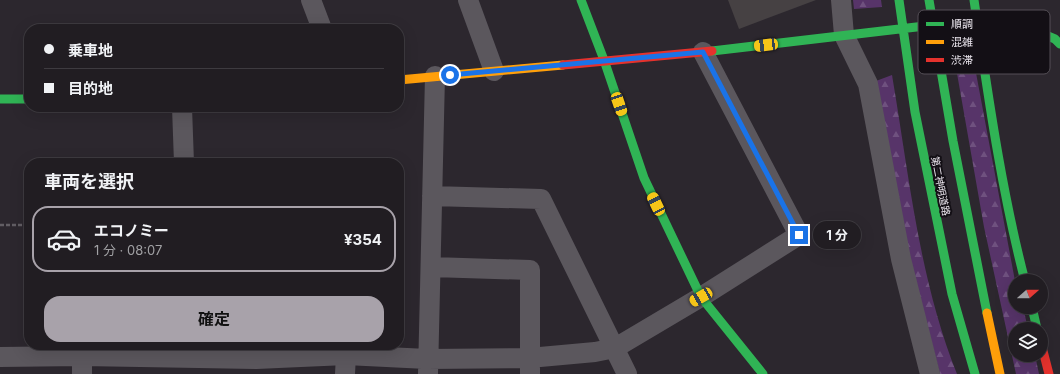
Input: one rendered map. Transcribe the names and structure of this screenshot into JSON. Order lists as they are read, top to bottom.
{
  "streets": {
    "main road": ["第二神明道路"]
  },
  "legend": ["順調", "混雑", "渋滞"],
  "north": "right",
  "page": {
    "banner": ["乗車地", "目的地"],
    "heading": "車両を選択",
    "list": [
      {
        "name": "エコノミー",
        "note": "1 分 · 08:07",
        "value": "¥354"
      }
    ],
    "bubble": "1 分",
    "buttons": "確定"
  }
}
